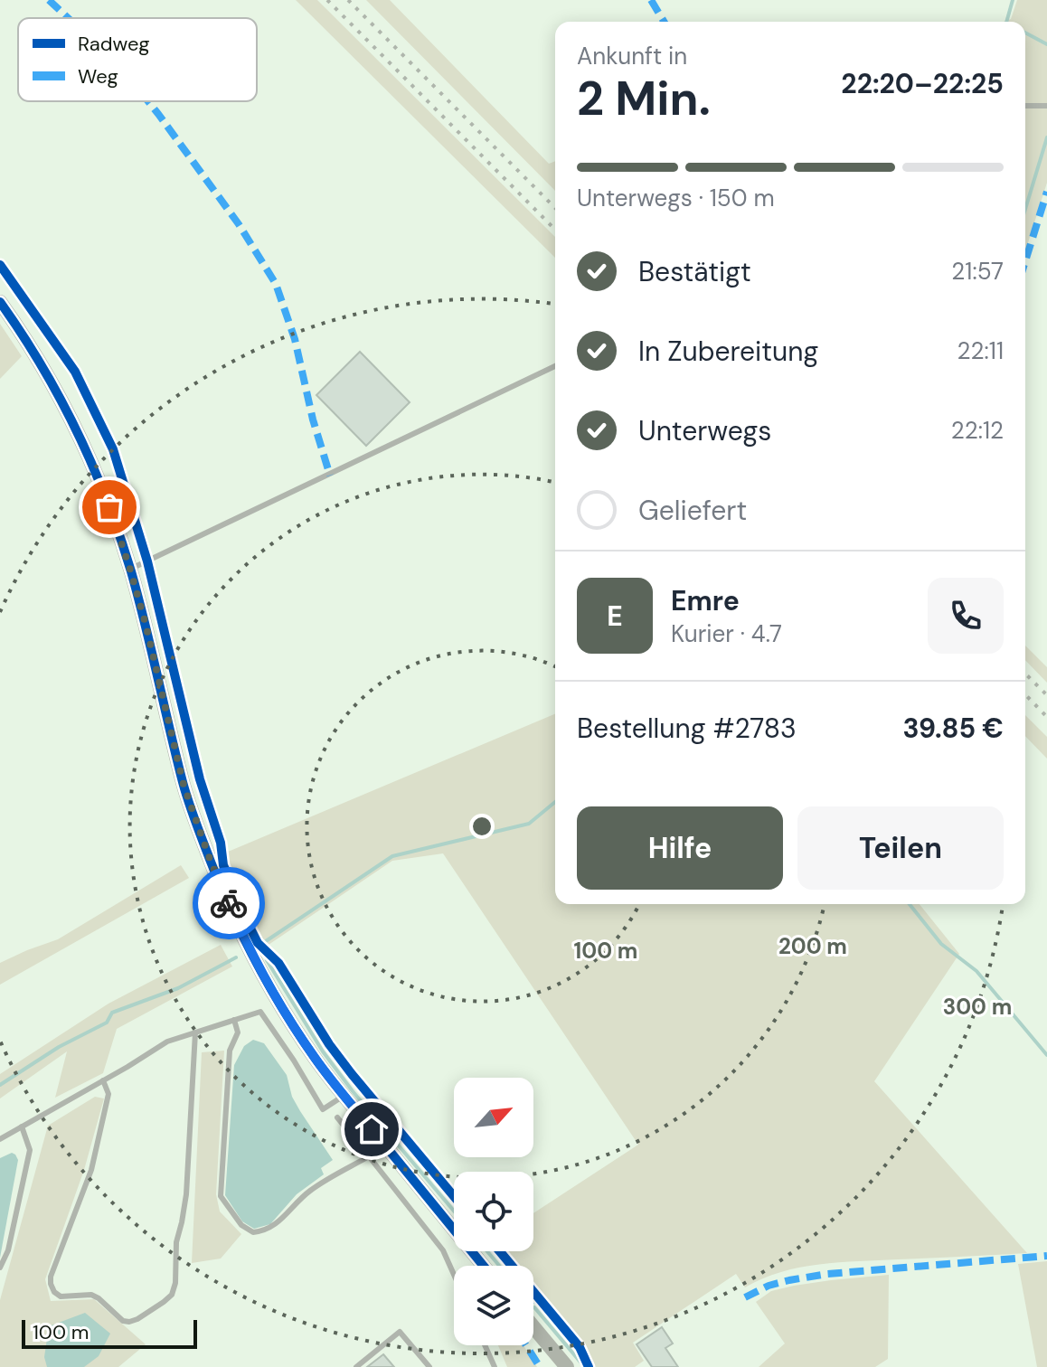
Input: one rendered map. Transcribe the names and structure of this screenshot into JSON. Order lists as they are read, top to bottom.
{
  "legend": ["Radweg", "Weg"],
  "scale_bar": "100 m",
  "north": "top right",
  "page": {
    "heading": ["2 Min.", "Ankunft in", "22:20–22:25"],
    "panel": [
      "Emre",
      "Kurier · 4.7",
      "Bestellung #2783",
      "39.85 €"
    ],
    "bar": "Unterwegs · 150 m",
    "list": [
      ["Bestätigt", "21:57"],
      ["In Zubereitung", "22:11"],
      ["Unterwegs", "22:12"],
      "Geliefert"
    ],
    "round": "E",
    "buttons": ["Hilfe", "Teilen"],
    "scale": "100 m"
  },
  "rings": ["200 m", "100 m", "300 m"]
}
